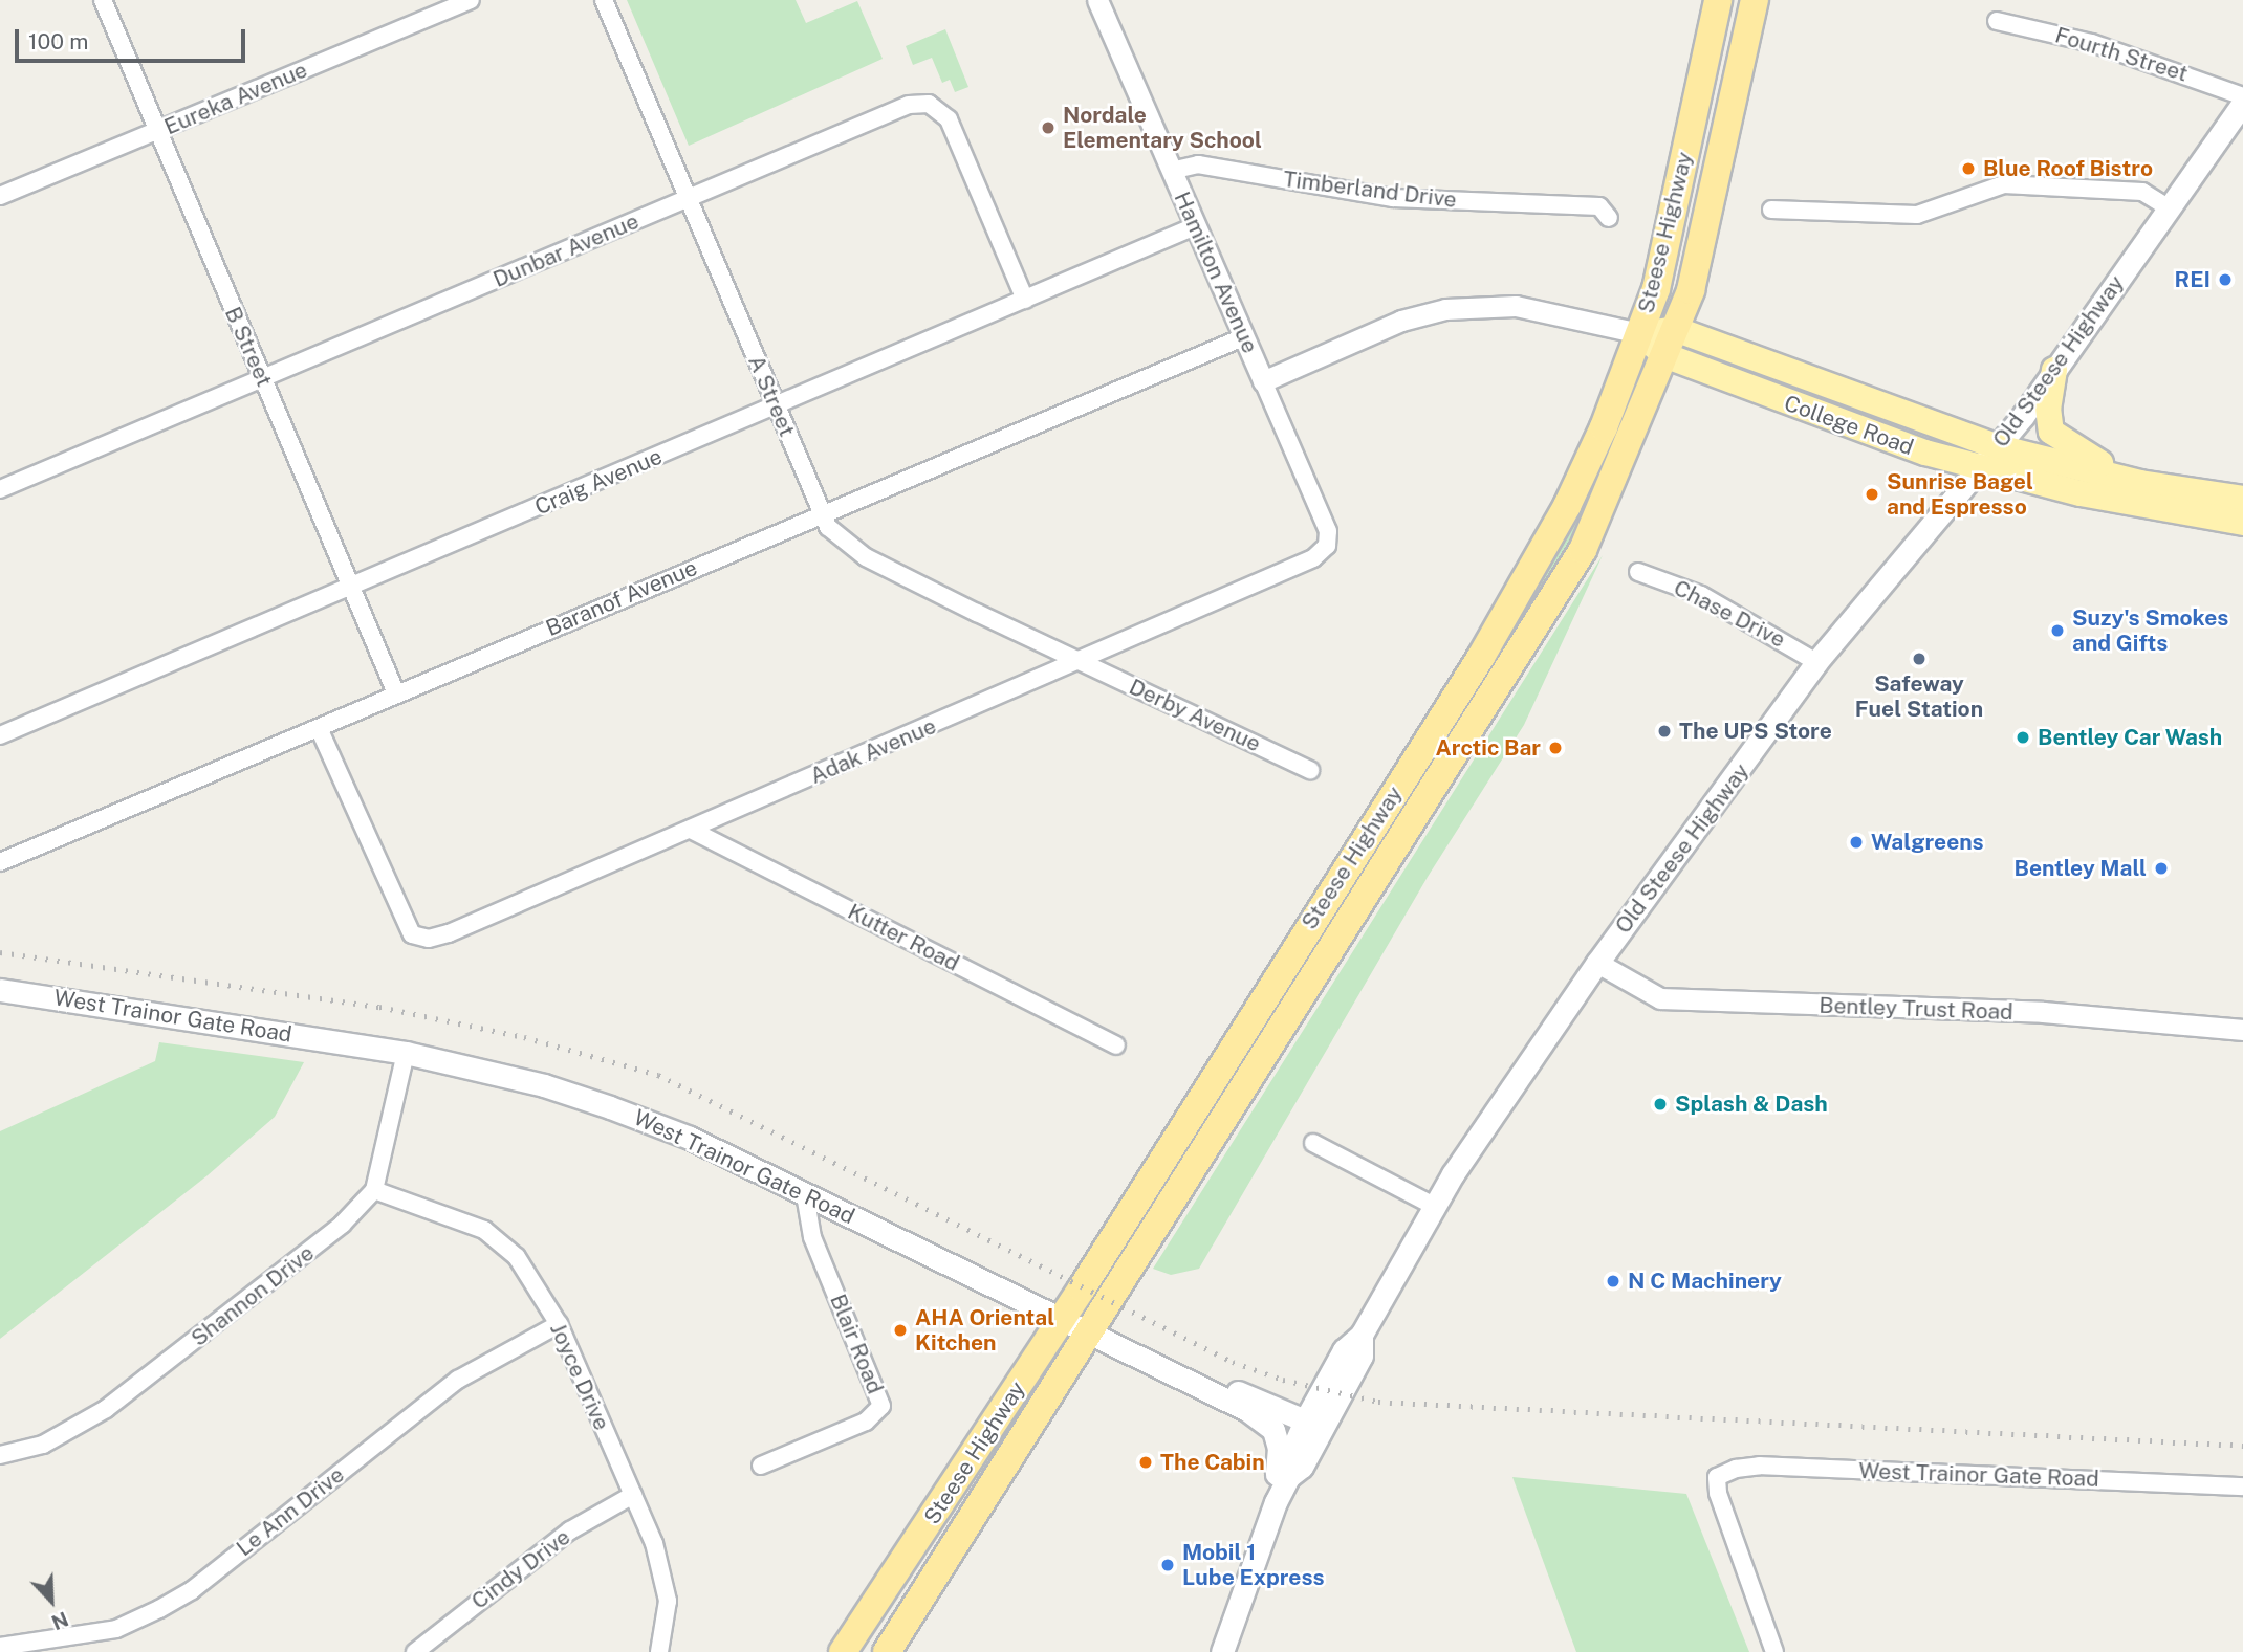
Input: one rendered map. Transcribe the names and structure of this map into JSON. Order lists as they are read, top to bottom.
{
  "streets": {
    "highway": ["Steese Highway"],
    "main road": ["Old Steese Highway", "College Road", "West Trainor Gate Road"],
    "street": [
      "Fourth Street",
      "Eureka Avenue",
      "Timberland Drive",
      "Dunbar Avenue",
      "Hamilton Avenue",
      "B Street",
      "A Street",
      "Craig Avenue",
      "Baranof Avenue",
      "Chase Drive",
      "Derby Avenue",
      "Adak Avenue",
      "Kutter Road",
      "Bentley Trust Road",
      "Shannon Drive",
      "Blair Road",
      "Joyce Drive",
      "Le Ann Drive",
      "Cindy Drive"
    ]
  },
  "crossings": [
    ["Eureka Avenue", "B Street"],
    ["Timberland Drive", "Hamilton Avenue"],
    ["Steese Highway", "College Road"],
    ["Steese Highway", "West Trainor Gate Road"],
    ["Dunbar Avenue", "B Street"],
    ["Dunbar Avenue", "A Street"],
    ["Dunbar Avenue", "Craig Avenue"],
    ["Hamilton Avenue", "College Road"],
    ["Hamilton Avenue", "Craig Avenue"],
    ["Hamilton Avenue", "Baranof Avenue"],
    ["Hamilton Avenue", "Adak Avenue"],
    ["B Street", "Craig Avenue"],
    ["B Street", "Baranof Avenue"],
    ["Old Steese Highway", "College Road"],
    ["Old Steese Highway", "Chase Drive"],
    ["Old Steese Highway", "Bentley Trust Road"],
    ["Old Steese Highway", "West Trainor Gate Road"],
    ["A Street", "Craig Avenue"],
    ["A Street", "Baranof Avenue"],
    ["A Street", "Derby Avenue"],
    ["A Street", "Adak Avenue"],
    ["Baranof Avenue", "Adak Avenue"],
    ["Derby Avenue", "Adak Avenue"],
    ["Adak Avenue", "Kutter Road"],
    ["West Trainor Gate Road", "Blair Road"],
    ["Shannon Drive", "Joyce Drive"],
    ["Joyce Drive", "Le Ann Drive"],
    ["Joyce Drive", "Cindy Drive"]
  ],
  "places": [
    "Nordale Elementary School",
    "Blue Roof Bistro",
    "REI",
    "Sunrise Bagel and Espresso",
    "Suzy's Smokes and Gifts",
    "Safeway Fuel Station",
    "The UPS Store",
    "Bentley Car Wash",
    "Arctic Bar",
    "Walgreens",
    "Bentley Mall",
    "Splash & Dash",
    "N C Machinery",
    "AHA Oriental Kitchen",
    "The Cabin",
    "Mobil 1 Lube Express"
  ],
  "scale_bar": "100 m",
  "north": "bottom right"
}
